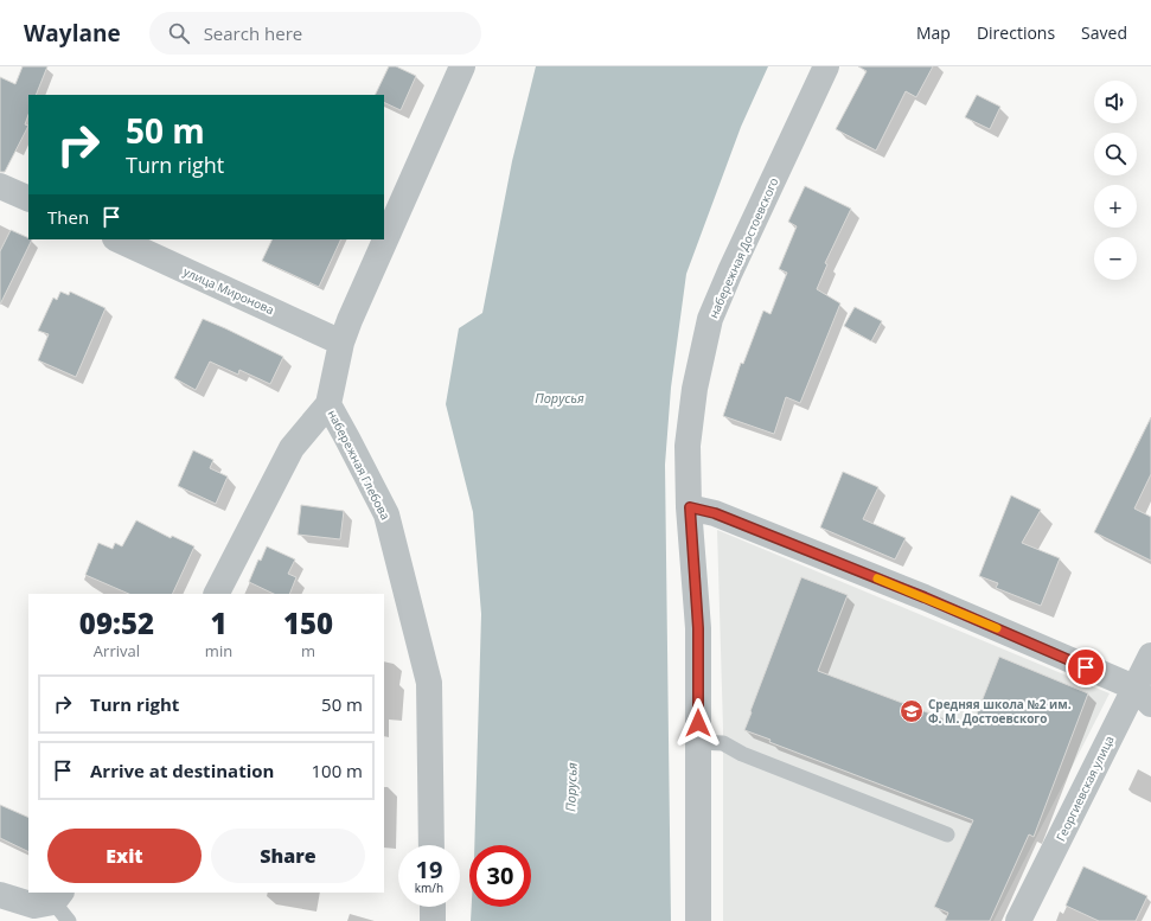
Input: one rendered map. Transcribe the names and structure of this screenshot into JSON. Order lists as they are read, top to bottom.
{
  "streets": {
    "street": [
      "набережная Достоевского",
      "улица Миронова",
      "набережная Глебова",
      "Георгиевская улица"
    ]
  },
  "crossings": [
    ["улица Миронова", "набережная Глебова"]
  ],
  "water": ["Порусья"],
  "places": {
    "school or university": ["Средняя школа №2 им. Ф. М. Достоевского"]
  },
  "page": {
    "header": "Waylane",
    "search": "Search here",
    "nav": ["Map", "Directions", "Saved"],
    "map_buttons": ["+", "−"],
    "turn": ["50 m", "Turn right"],
    "then": "Then",
    "eta": [
      "09:52",
      "Arrival",
      "1",
      "min",
      "150",
      "m"
    ],
    "list": [
      {
        "name": "Turn right",
        "value": "50 m"
      },
      {
        "name": "Arrive at destination",
        "value": "100 m"
      }
    ],
    "buttons": ["Exit", "Share"],
    "speed": "19 km/h",
    "limit": "30"
  }
}
